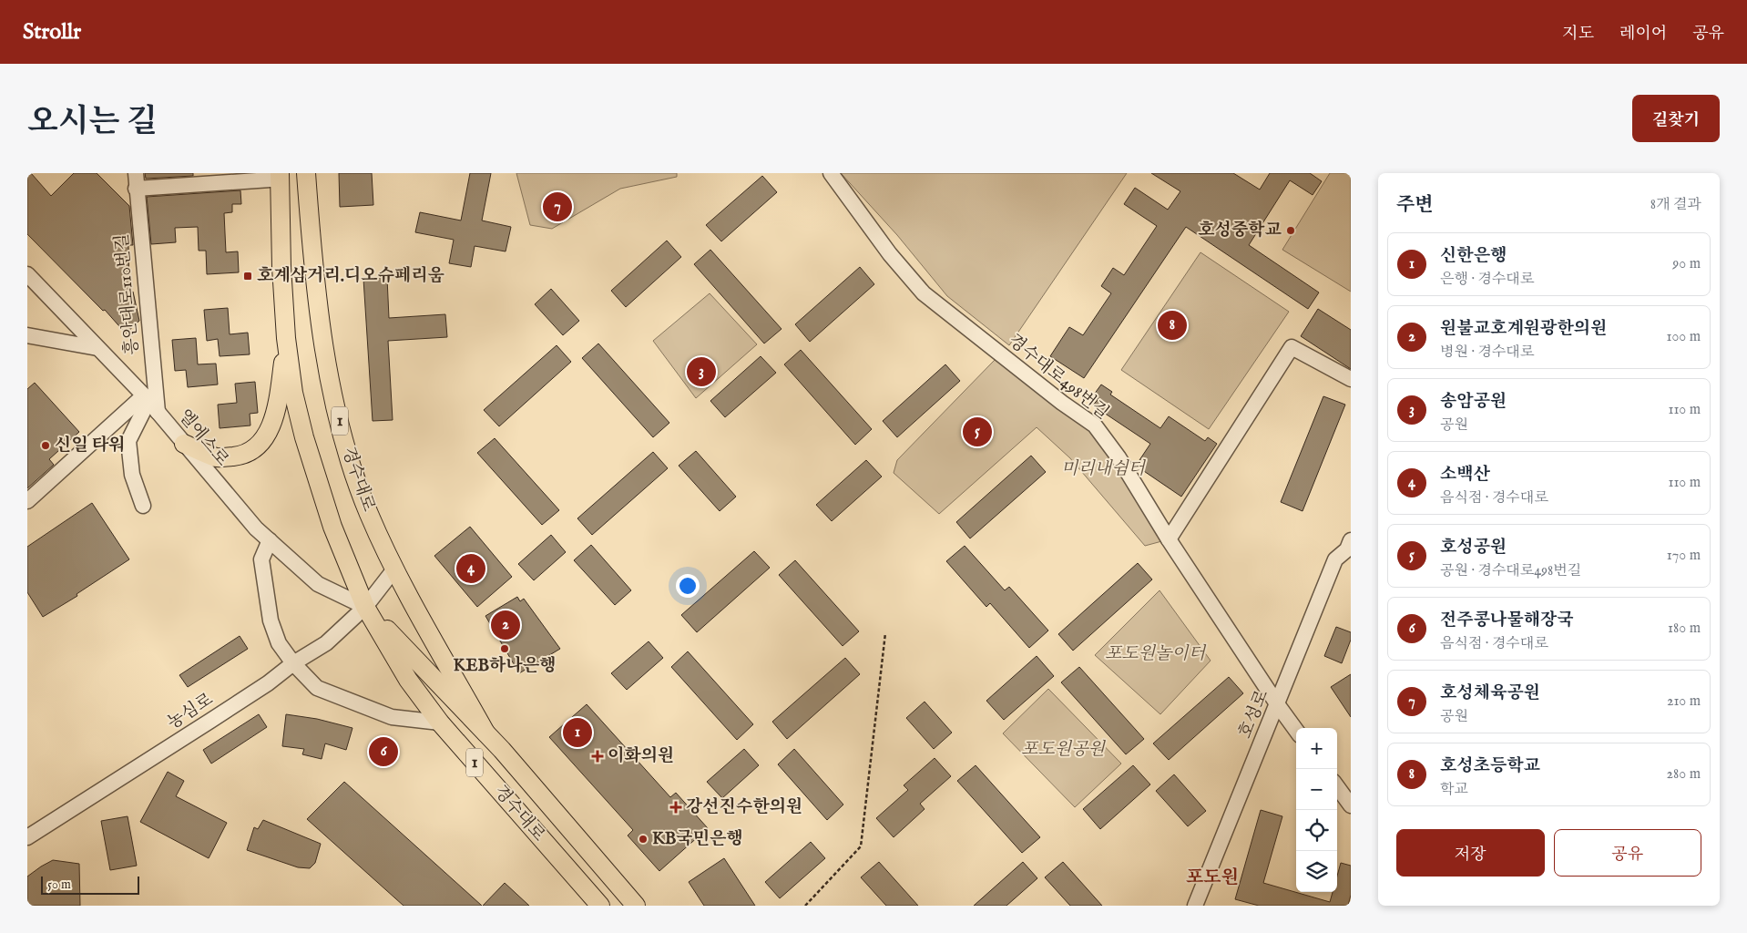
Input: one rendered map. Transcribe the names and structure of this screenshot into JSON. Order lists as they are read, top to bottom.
{
  "streets": {
    "main road": ["1", "경수대로"],
    "street": [
      "흥안대로110번길",
      "경수대로498번길",
      "엘에스로",
      "농심로",
      "호성로"
    ]
  },
  "crossings": [
    ["흥안대로110번길", "엘에스로"],
    ["경수대로498번길", "호성로"],
    ["엘에스로", "경수대로"],
    ["엘에스로", "농심로"],
    ["경수대로", "농심로"]
  ],
  "districts": ["포도원"],
  "parks": ["미리내쉼터", "포도원놀이터", "포도원공원"],
  "places": {
    "other": [
      "호성중학교",
      "신일 타워",
      "KEB하나은행",
      "KB국민은행"
    ],
    "transit": ["호계삼거리.디오슈페리움"],
    "health": ["이화의원", "강선진수한의원"]
  },
  "scale_bar": "50 m",
  "page": {
    "header": "Strollr",
    "nav": ["지도", "레이어", "공유"],
    "title": "오시는 길",
    "buttons": [
      "길찾기",
      ["저장", "공유"]
    ],
    "heading": ["주변", "8개 결과"],
    "pins": [
      "7",
      "8",
      "3",
      "5",
      "4",
      "2",
      "1",
      "6"
    ],
    "list": [
      {
        "mark": "1",
        "name": "신한은행",
        "note": "은행 · 경수대로",
        "value": "90 m"
      },
      {
        "mark": "2",
        "name": "원불교호계원광한의원",
        "note": "병원 · 경수대로",
        "value": "100 m"
      },
      {
        "mark": "3",
        "name": "송암공원",
        "note": "공원",
        "value": "110 m"
      },
      {
        "mark": "4",
        "name": "소백산",
        "note": "음식점 · 경수대로",
        "value": "110 m"
      },
      {
        "mark": "5",
        "name": "호성공원",
        "note": "공원 · 경수대로498번길",
        "value": "170 m"
      },
      {
        "mark": "6",
        "name": "전주콩나물해장국",
        "note": "음식점 · 경수대로",
        "value": "180 m"
      },
      {
        "mark": "7",
        "name": "호성체육공원",
        "note": "공원",
        "value": "210 m"
      },
      {
        "mark": "8",
        "name": "호성초등학교",
        "note": "학교",
        "value": "280 m"
      }
    ],
    "map_buttons": ["+", "−"],
    "scale": "50 m"
  }
}
